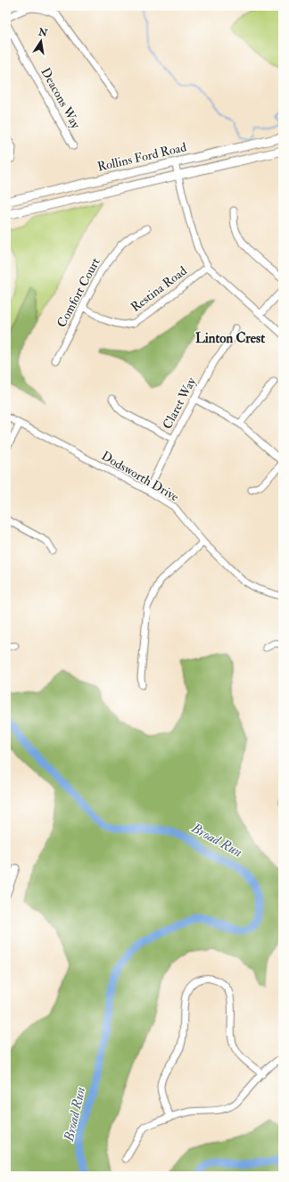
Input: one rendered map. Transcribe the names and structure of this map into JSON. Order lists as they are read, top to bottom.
{
  "streets": {
    "main road": ["Rollins Ford Road"],
    "street": [
      "Deacons Way",
      "Restina Road",
      "Comfort Court",
      "Claret Way",
      "Dodsworth Drive"
    ]
  },
  "crossings": [
    ["Restina Road", "Comfort Court"],
    ["Claret Way", "Dodsworth Drive"]
  ],
  "districts": ["Linton Crest"],
  "water": ["Broad Run"],
  "north": "top"
}
